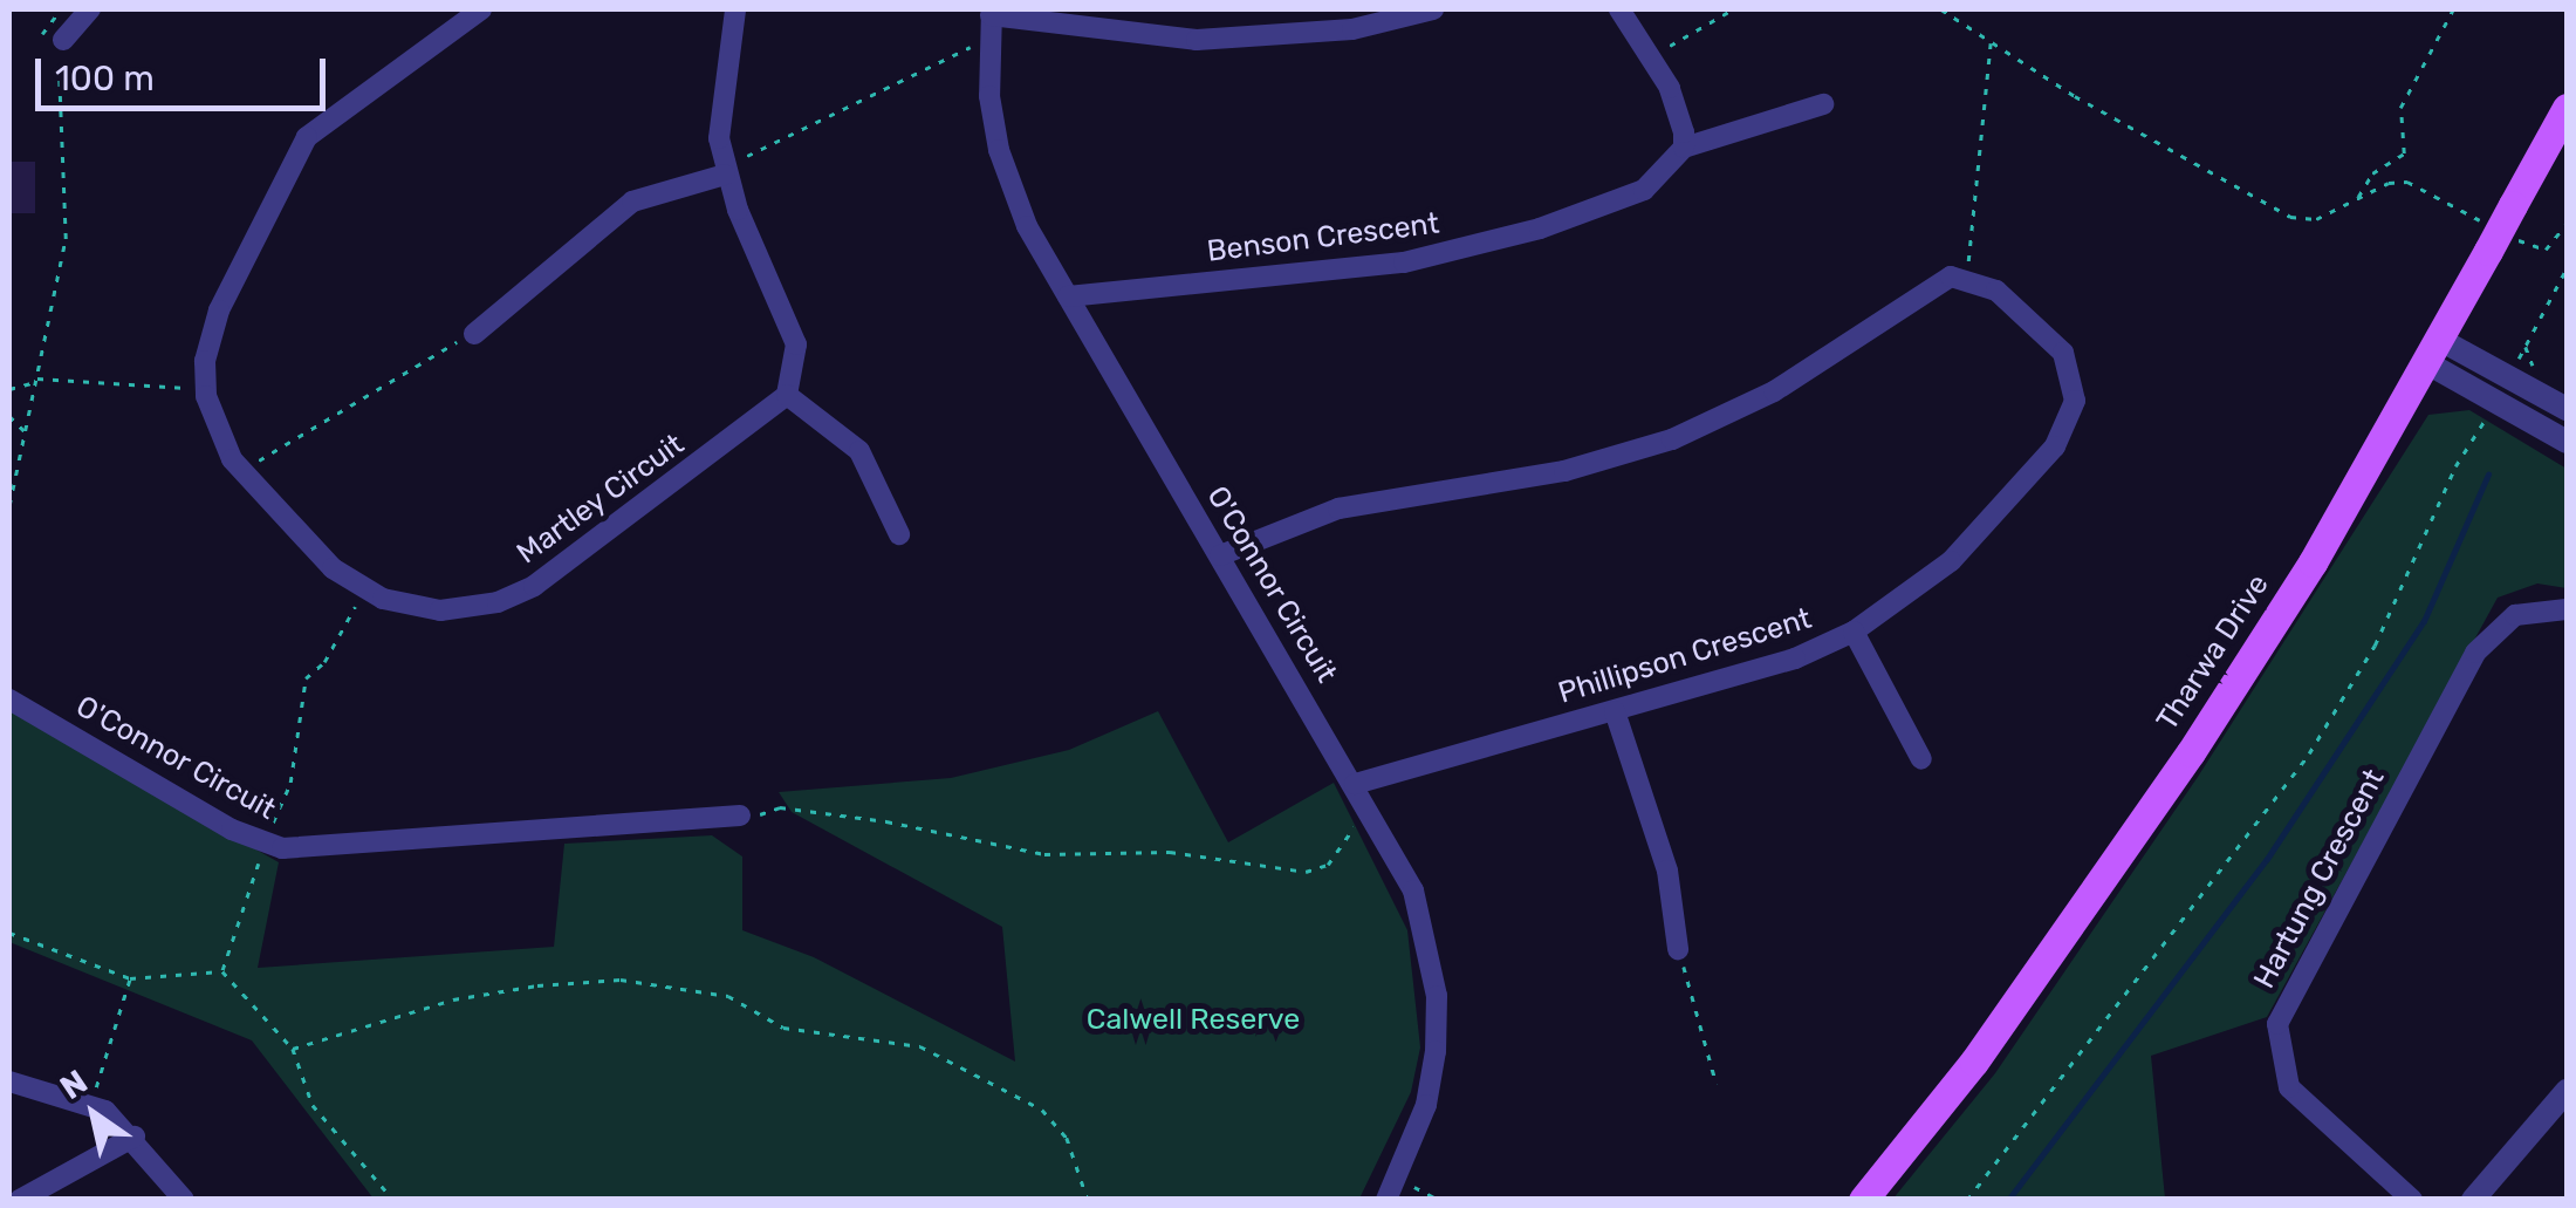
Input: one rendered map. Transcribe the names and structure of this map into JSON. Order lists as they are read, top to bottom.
{
  "streets": {
    "main road": ["Tharwa Drive"],
    "street": [
      "Benson Crescent",
      "Martley Circuit",
      "O'Connor Circuit",
      "Phillipson Crescent",
      "Hartung Crescent"
    ]
  },
  "crossings": [
    ["Benson Crescent", "O'Connor Circuit"],
    ["O'Connor Circuit", "Phillipson Crescent"]
  ],
  "parks": ["Calwell Reserve"],
  "scale_bar": "100 m",
  "north": "top left"
}
